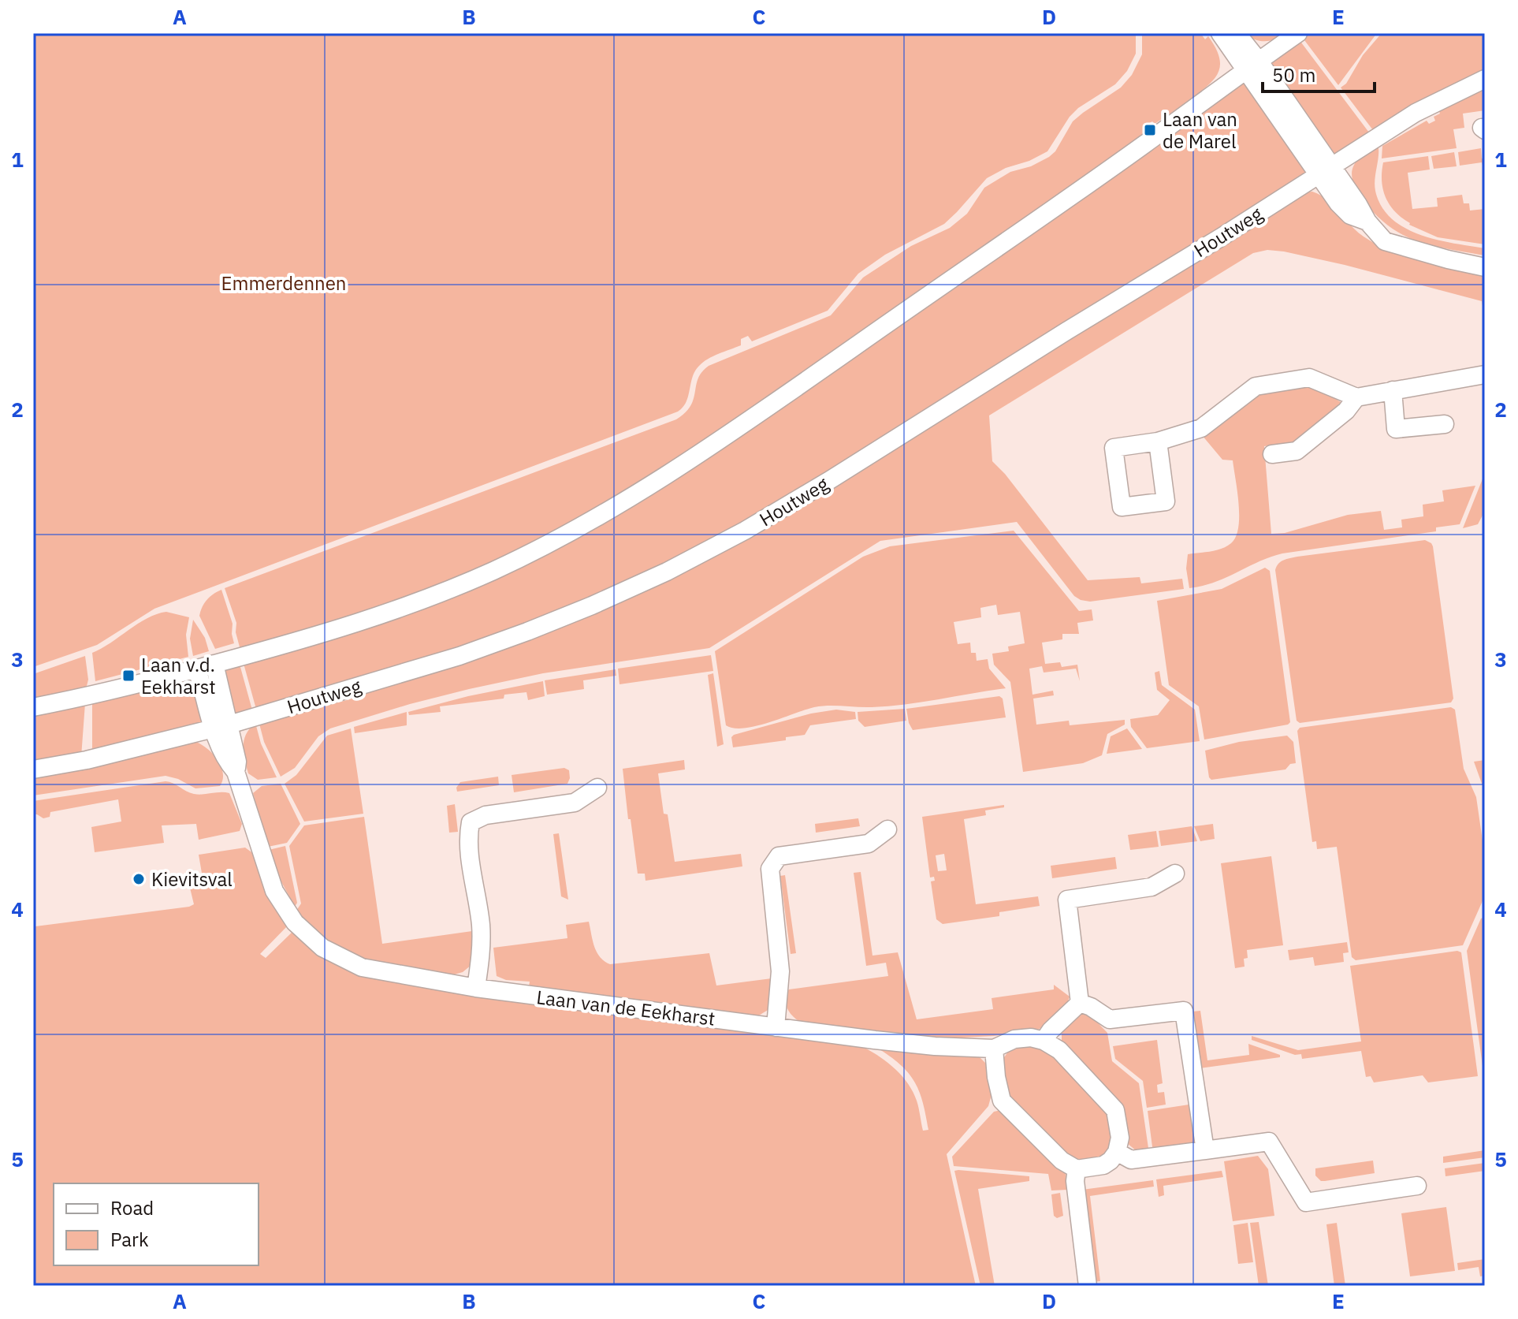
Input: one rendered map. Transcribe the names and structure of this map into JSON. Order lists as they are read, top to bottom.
{
  "streets": {
    "street": ["Houtweg", "Laan van de Eekharst"]
  },
  "crossings": [
    ["Houtweg", "Laan van de Eekharst"]
  ],
  "parks": ["Emmerdennen"],
  "places": {
    "transit": ["Laan van de Marel", "Laan v.d. Eekharst"],
    "other": ["Kievitsval"]
  },
  "legend": ["Road", "Park"],
  "scale_bar": "50 m",
  "grid": {
    "columns": [
      "A",
      "B",
      "C",
      "D",
      "E"
    ],
    "rows": [
      "1",
      "2",
      "3",
      "4",
      "5"
    ]
  }
}
